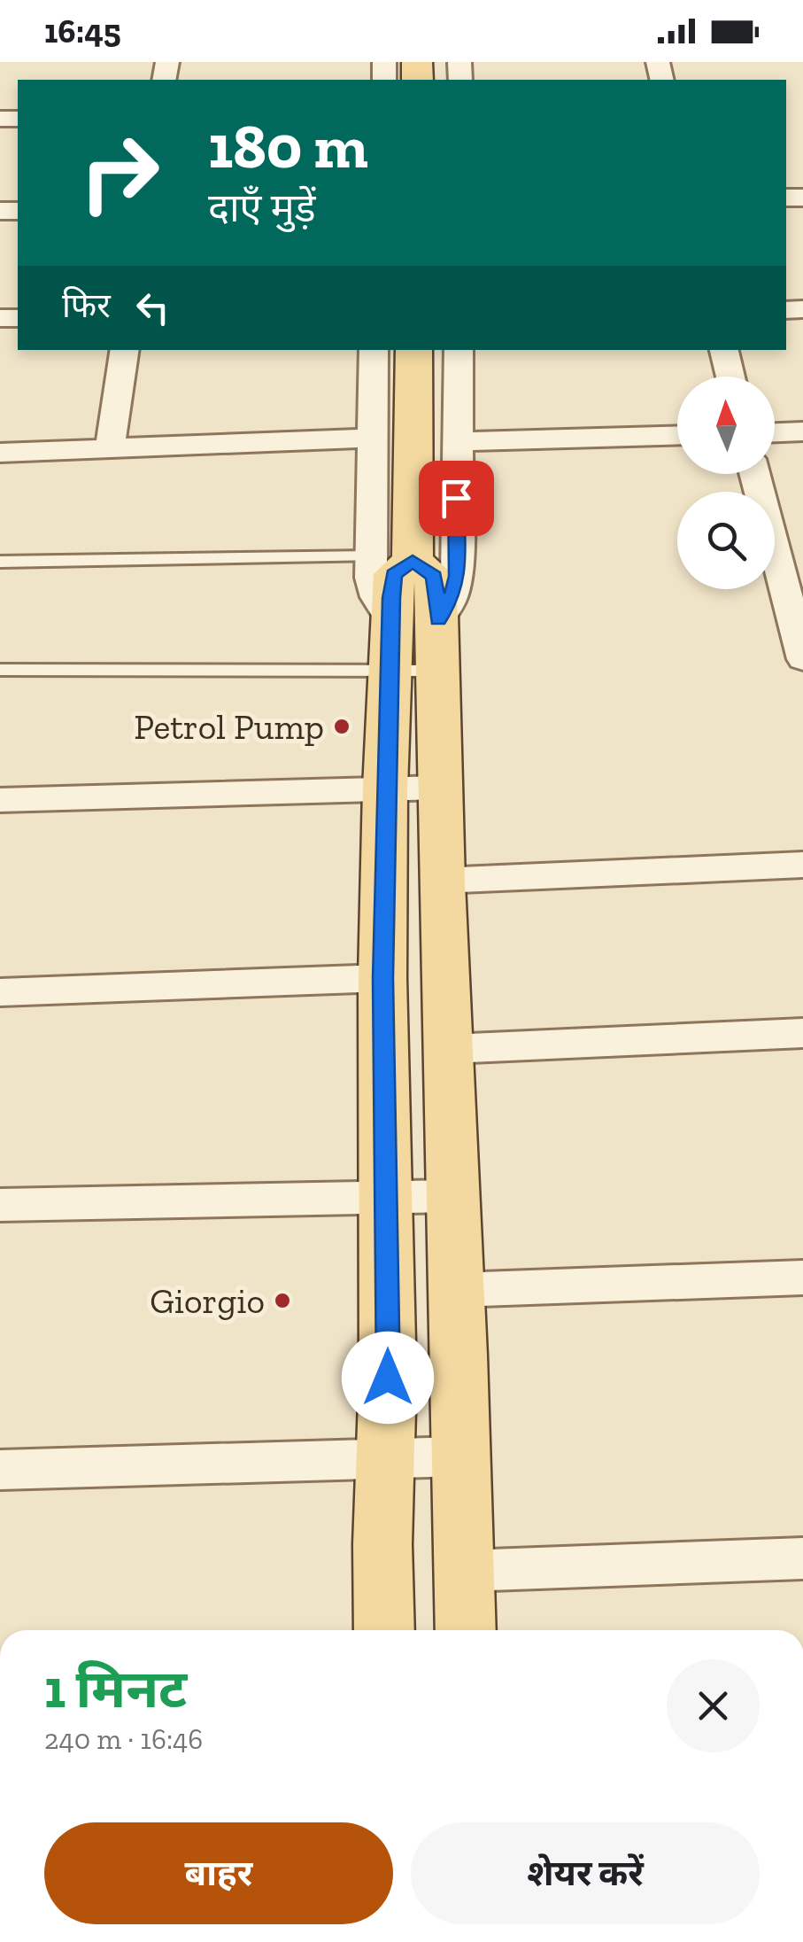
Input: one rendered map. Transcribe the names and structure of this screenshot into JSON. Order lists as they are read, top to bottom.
{
  "places": ["Petrol Pump", "Giorgio"],
  "north": "top",
  "page": {
    "status": "16:45",
    "turn": ["180 m", "दाएँ मुड़ें"],
    "then": "फिर",
    "heading": ["1 मिनट", "240 m · 16:46"],
    "buttons": ["बाहर", "शेयर करें"]
  }
}
